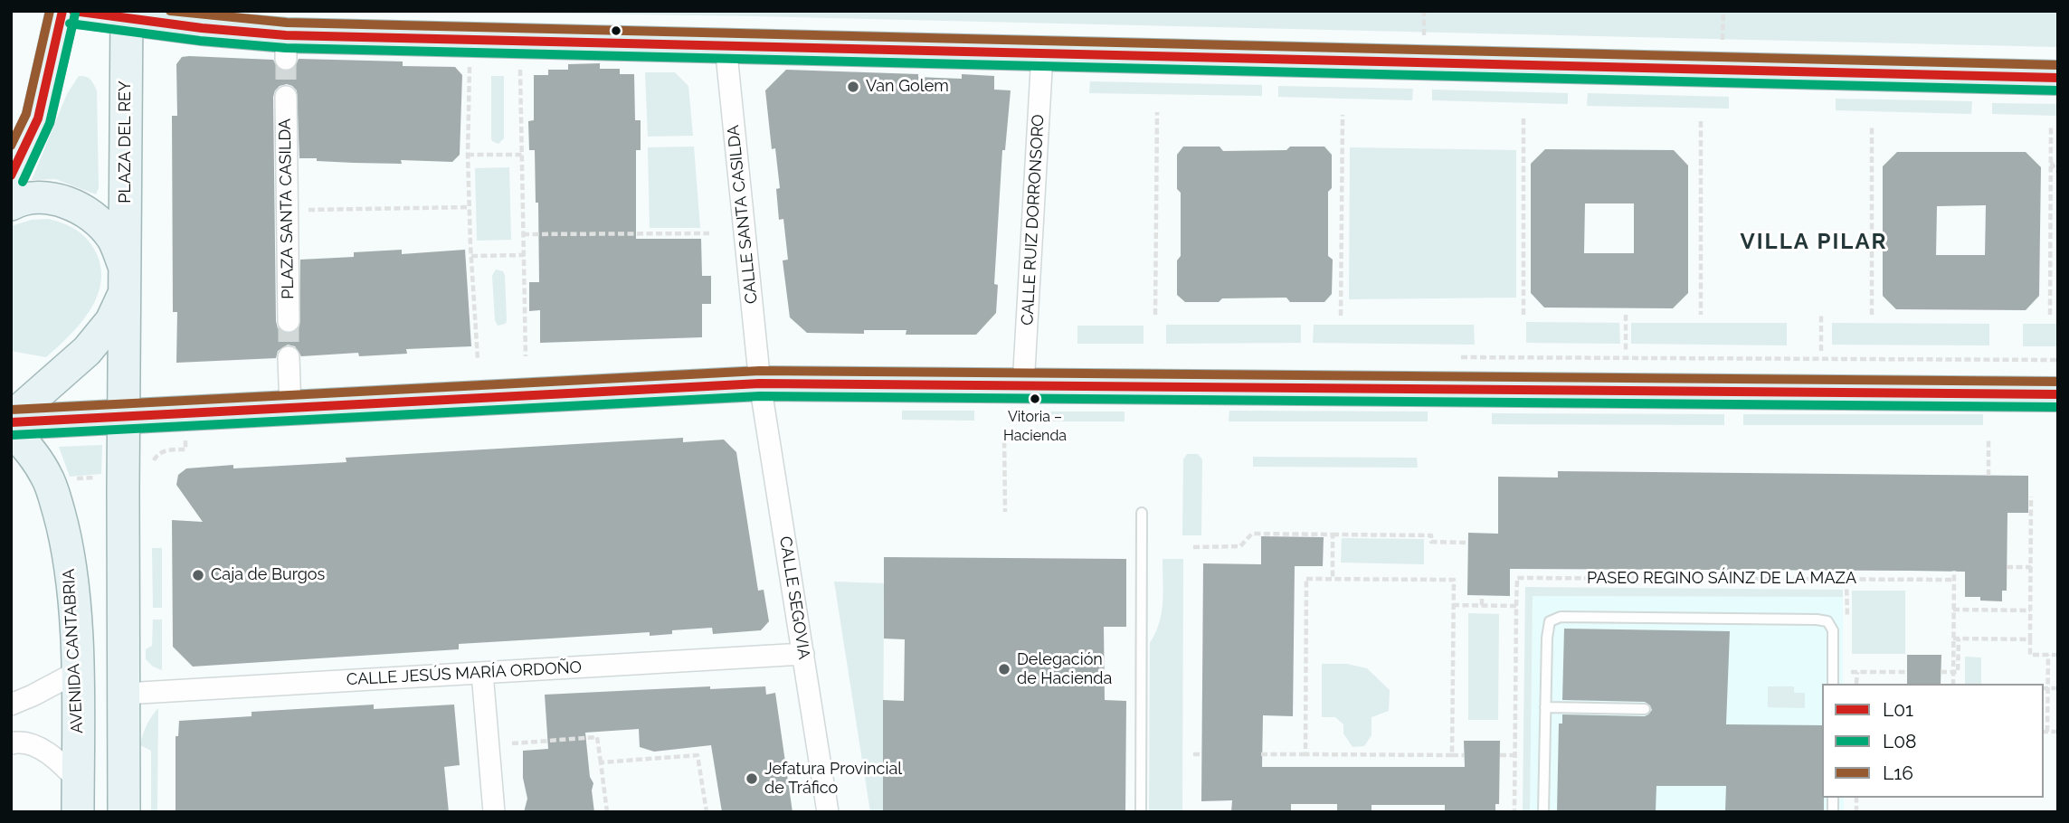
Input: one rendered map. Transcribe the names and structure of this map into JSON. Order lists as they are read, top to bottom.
{
  "streets": {
    "main road": ["PLAZA DEL REY", "AVENIDA CANTABRIA"],
    "street": [
      "PLAZA SANTA CASILDA",
      "CALLE SANTA CASILDA",
      "CALLE RUIZ DORRONSORO",
      "CALLE SEGOVIA",
      "CALLE JESÚS MARÍA ORDOÑO"
    ],
    "path": ["PASEO REGINO SÁINZ DE LA MAZA"]
  },
  "crossings": [
    ["CALLE SANTA CASILDA", "CALLE SEGOVIA"],
    ["CALLE SEGOVIA", "CALLE JESÚS MARÍA ORDOÑO"]
  ],
  "districts": ["VILLA PILAR"],
  "places": [
    "Van Golem",
    "Vitoria – Hacienda",
    "Caja de Burgos",
    "Delegación de Hacienda",
    "Jefatura Provincial de Tráfico"
  ],
  "lines": ["transit line L01", "transit line L16", "transit line L08"],
  "legend": ["L01", "L08", "L16"]
}
